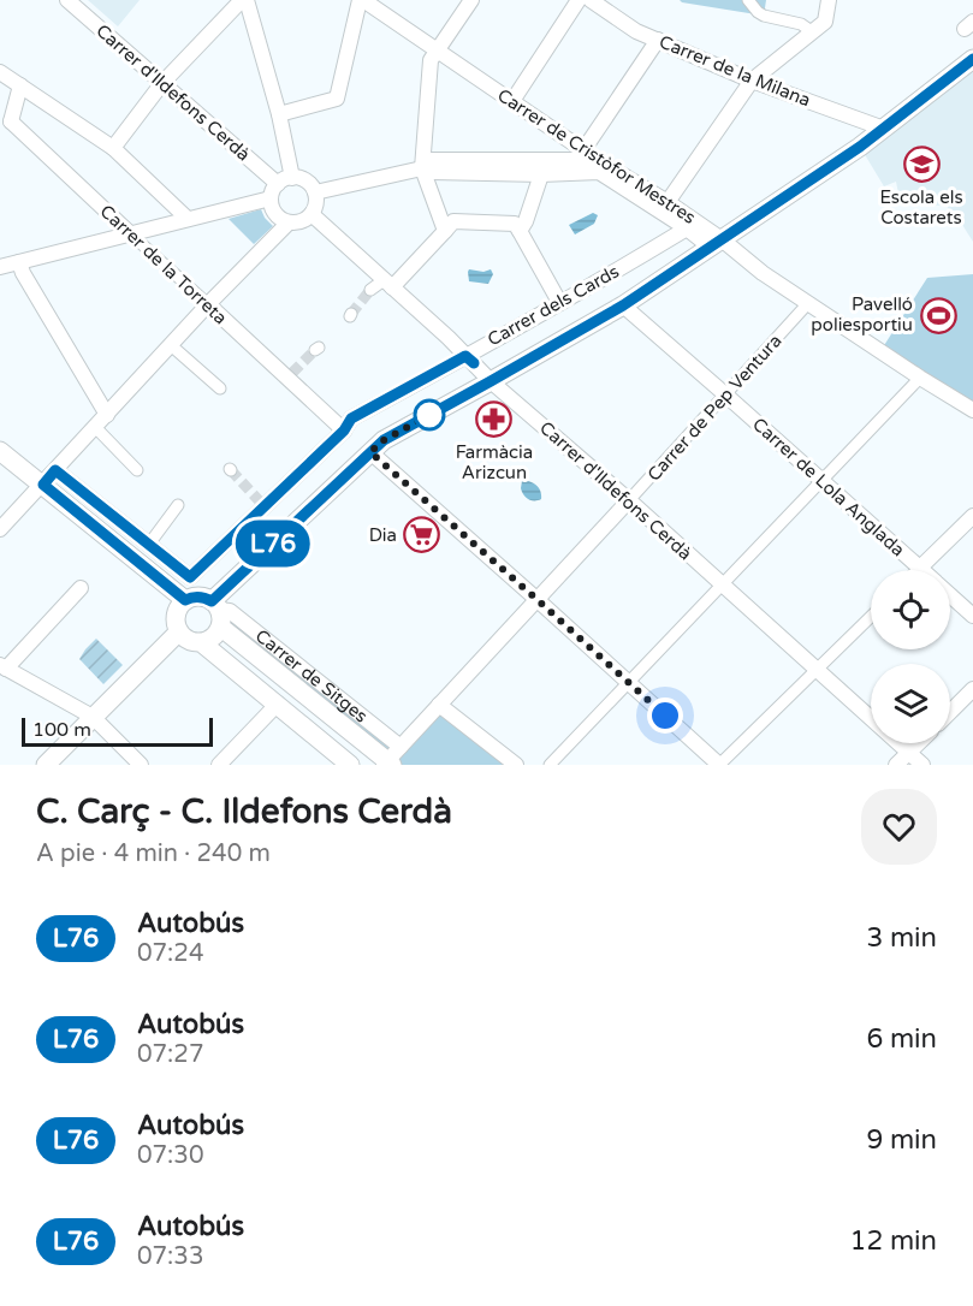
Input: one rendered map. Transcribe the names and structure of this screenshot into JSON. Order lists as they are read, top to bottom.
{
  "streets": {
    "street": [
      "Carrer de la Milana",
      "Carrer d'Ildefons Cerdà",
      "Carrer de Cristòfor Mestres",
      "Carrer de la Torreta",
      "Carrer dels Cards",
      "Carrer de Pep Ventura",
      "Carrer de Lola Anglada",
      "Carrer de Sitges"
    ]
  },
  "crossings": [
    ["Carrer d'Ildefons Cerdà", "Carrer dels Cards"],
    ["Carrer d'Ildefons Cerdà", "Carrer de Pep Ventura"],
    ["Carrer de Cristòfor Mestres", "Carrer de Pep Ventura"],
    ["Carrer de la Torreta", "Carrer dels Cards"],
    ["Carrer de Pep Ventura", "Carrer de Lola Anglada"],
    ["Carrer de Pep Ventura", "Carrer de Sitges"]
  ],
  "places": {
    "school or university": ["Escola els Costarets"],
    "sports": ["Pavelló poliesportiu"],
    "pharmacy": ["Farmàcia Arizcun"],
    "supermarket": ["Dia"]
  },
  "lines": ["bus line L76"],
  "scale_bar": "100 m",
  "page": {
    "on_map": "L76",
    "scale": "100 m",
    "heading": ["C. Carç - C. Ildefons Cerdà", "A pie · 4 min · 240 m"],
    "list": [
      {
        "mark": "L76",
        "name": "Autobús",
        "note": "07:24",
        "value": "3 min"
      },
      {
        "mark": "L76",
        "name": "Autobús",
        "note": "07:27",
        "value": "6 min"
      },
      {
        "mark": "L76",
        "name": "Autobús",
        "note": "07:30",
        "value": "9 min"
      },
      {
        "mark": "L76",
        "name": "Autobús",
        "note": "07:33",
        "value": "12 min"
      }
    ]
  }
}
